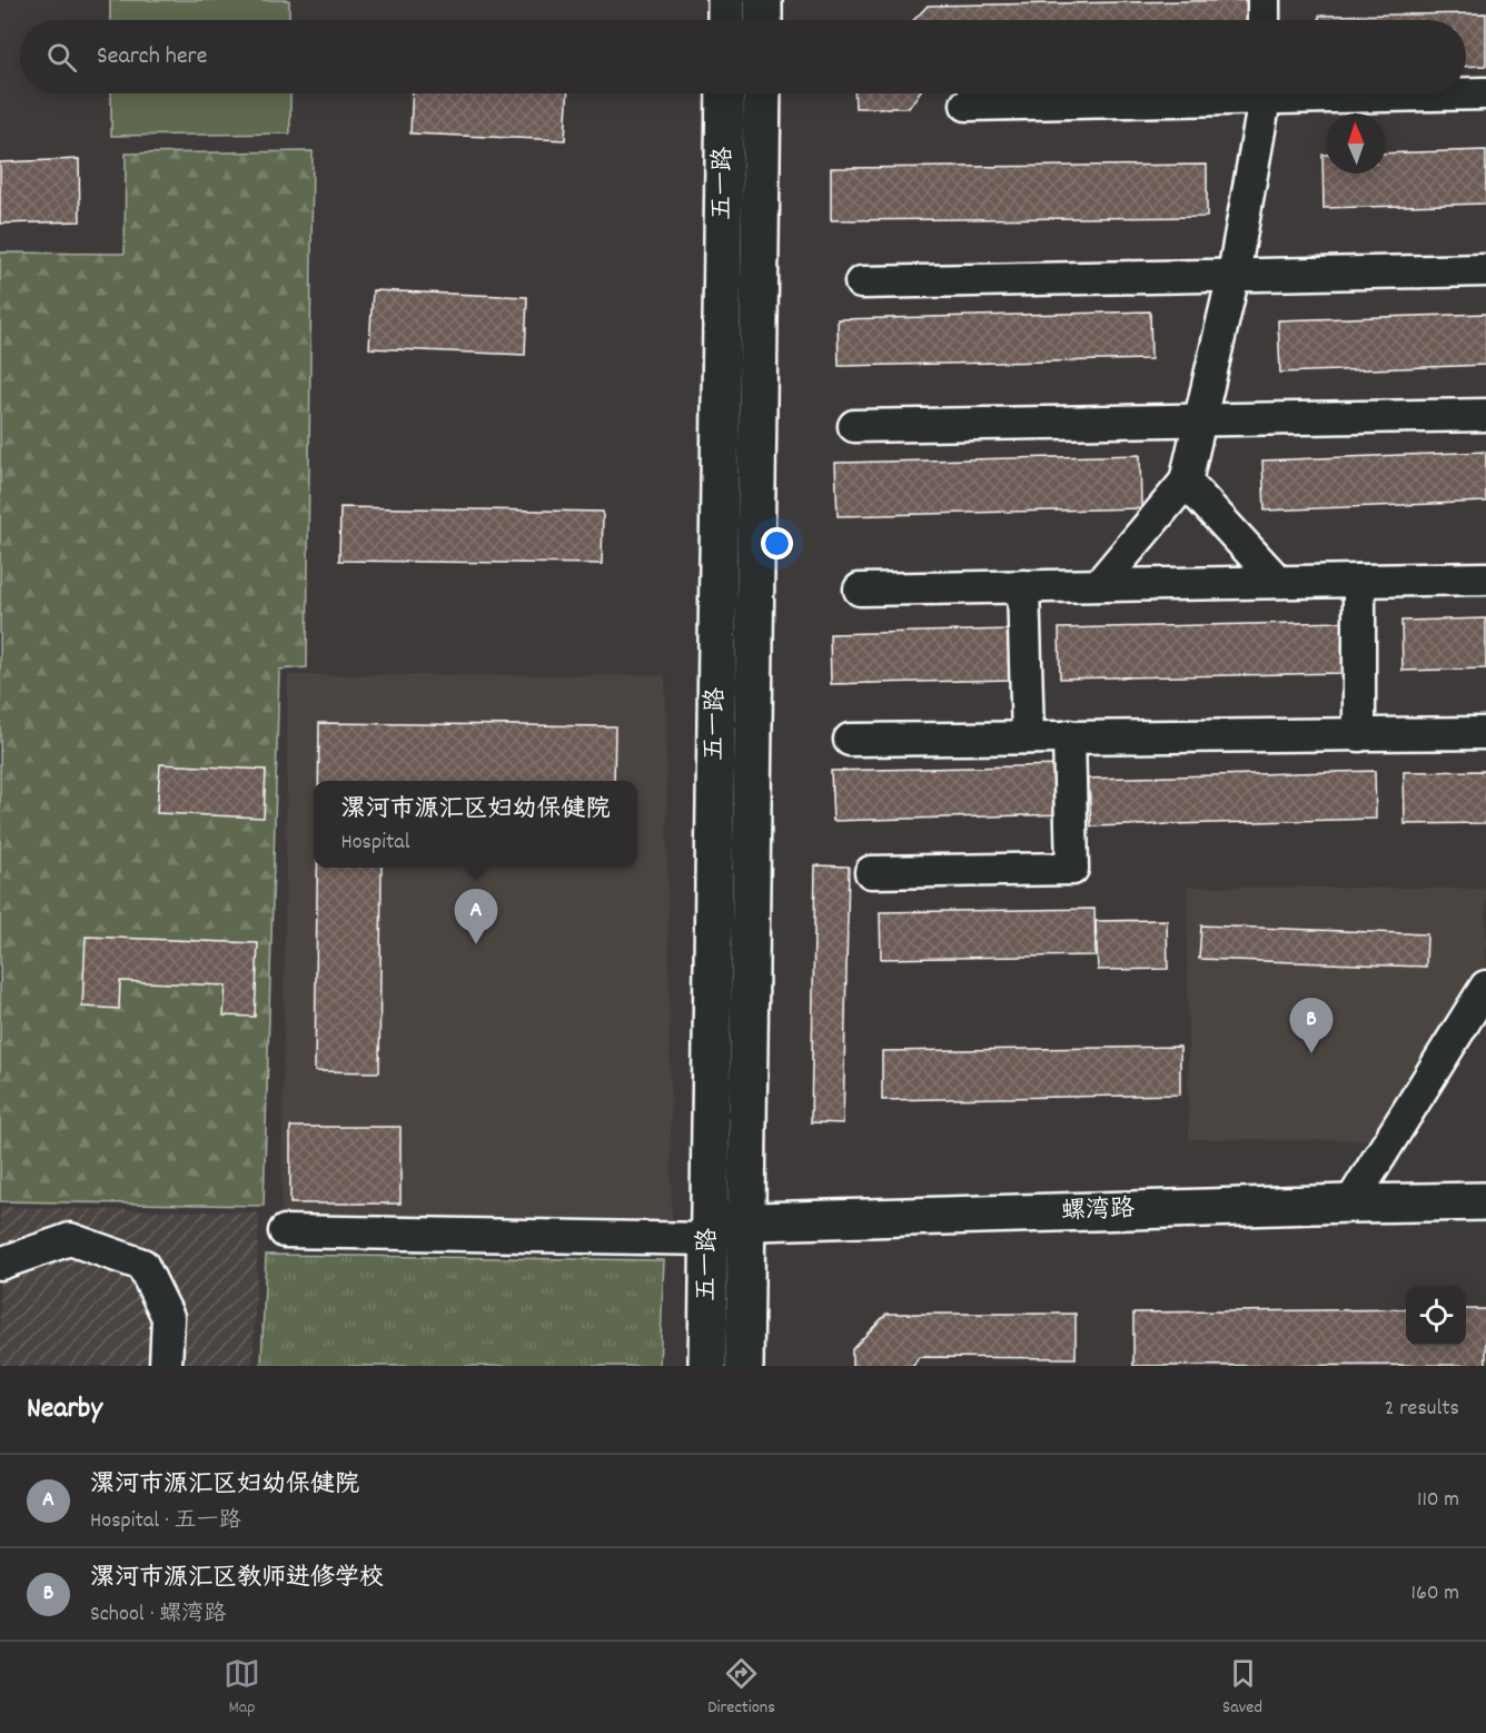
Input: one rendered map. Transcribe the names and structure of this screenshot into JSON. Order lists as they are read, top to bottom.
{
  "streets": {
    "street": ["五一路", "螺湾路"]
  },
  "crossings": [
    ["五一路", "螺湾路"]
  ],
  "north": "top",
  "page": {
    "search": "Search here",
    "popup": ["漯河市源汇区妇幼保健院", "Hospital"],
    "pins": ["A", "B"],
    "heading": ["Nearby", "2 results"],
    "list": [
      {
        "mark": "A",
        "name": "漯河市源汇区妇幼保健院",
        "note": "Hospital · 五一路",
        "value": "110 m"
      },
      {
        "mark": "B",
        "name": "漯河市源汇区教师进修学校",
        "note": "School · 螺湾路",
        "value": "160 m"
      }
    ],
    "nav": ["Map", "Directions", "Saved"]
  }
}
